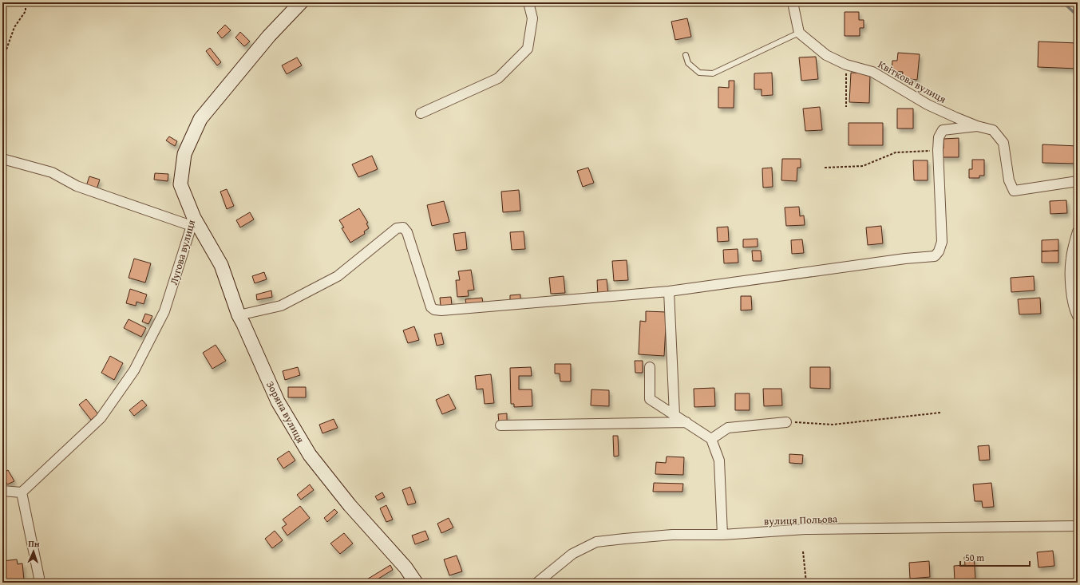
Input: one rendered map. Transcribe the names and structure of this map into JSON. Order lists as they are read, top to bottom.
{
  "streets": {
    "street": [
      "Квіткова вулиця",
      "Лугова вулиця",
      "Зоряна вулиця",
      "вулиця Польова"
    ]
  },
  "crossings": [
    ["Лугова вулиця", "Зоряна вулиця"]
  ],
  "scale_bar": "50 m",
  "north": "top"
}
